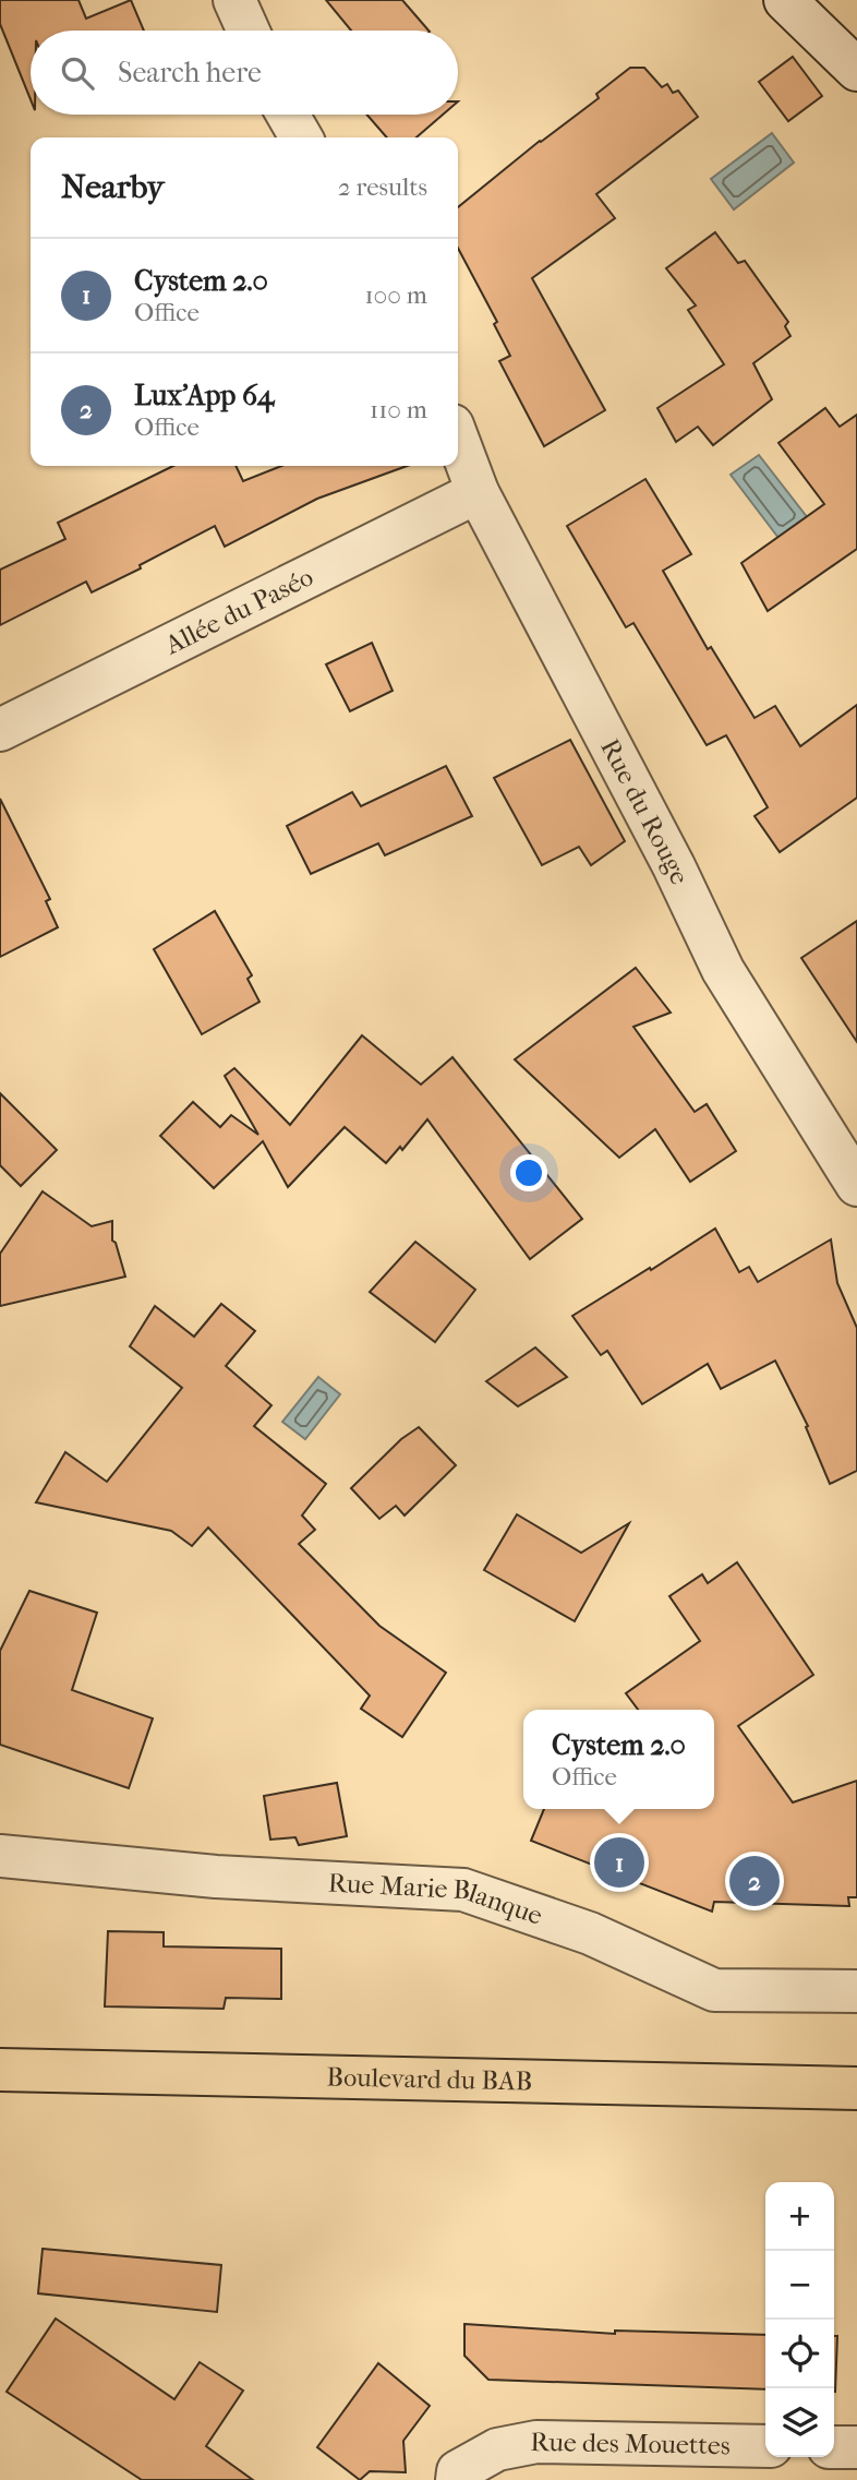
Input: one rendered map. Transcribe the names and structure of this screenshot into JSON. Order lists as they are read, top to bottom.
{
  "streets": {
    "main road": ["Boulevard du BAB"],
    "street": [
      "Allée du Paséo",
      "Rue du Rouge",
      "Rue Marie Blanque",
      "Rue des Mouettes"
    ]
  },
  "crossings": [
    ["Allée du Paséo", "Rue du Rouge"]
  ],
  "page": {
    "search": "Search here",
    "heading": ["Nearby", "2 results"],
    "list": [
      {
        "mark": "1",
        "name": "Cystem 2.0",
        "note": "Office",
        "value": "100 m"
      },
      {
        "mark": "2",
        "name": "Lux'App 64",
        "note": "Office",
        "value": "110 m"
      }
    ],
    "popup": ["Cystem 2.0", "Office"],
    "pins": ["1", "2"],
    "map_buttons": ["+", "−"]
  }
}
